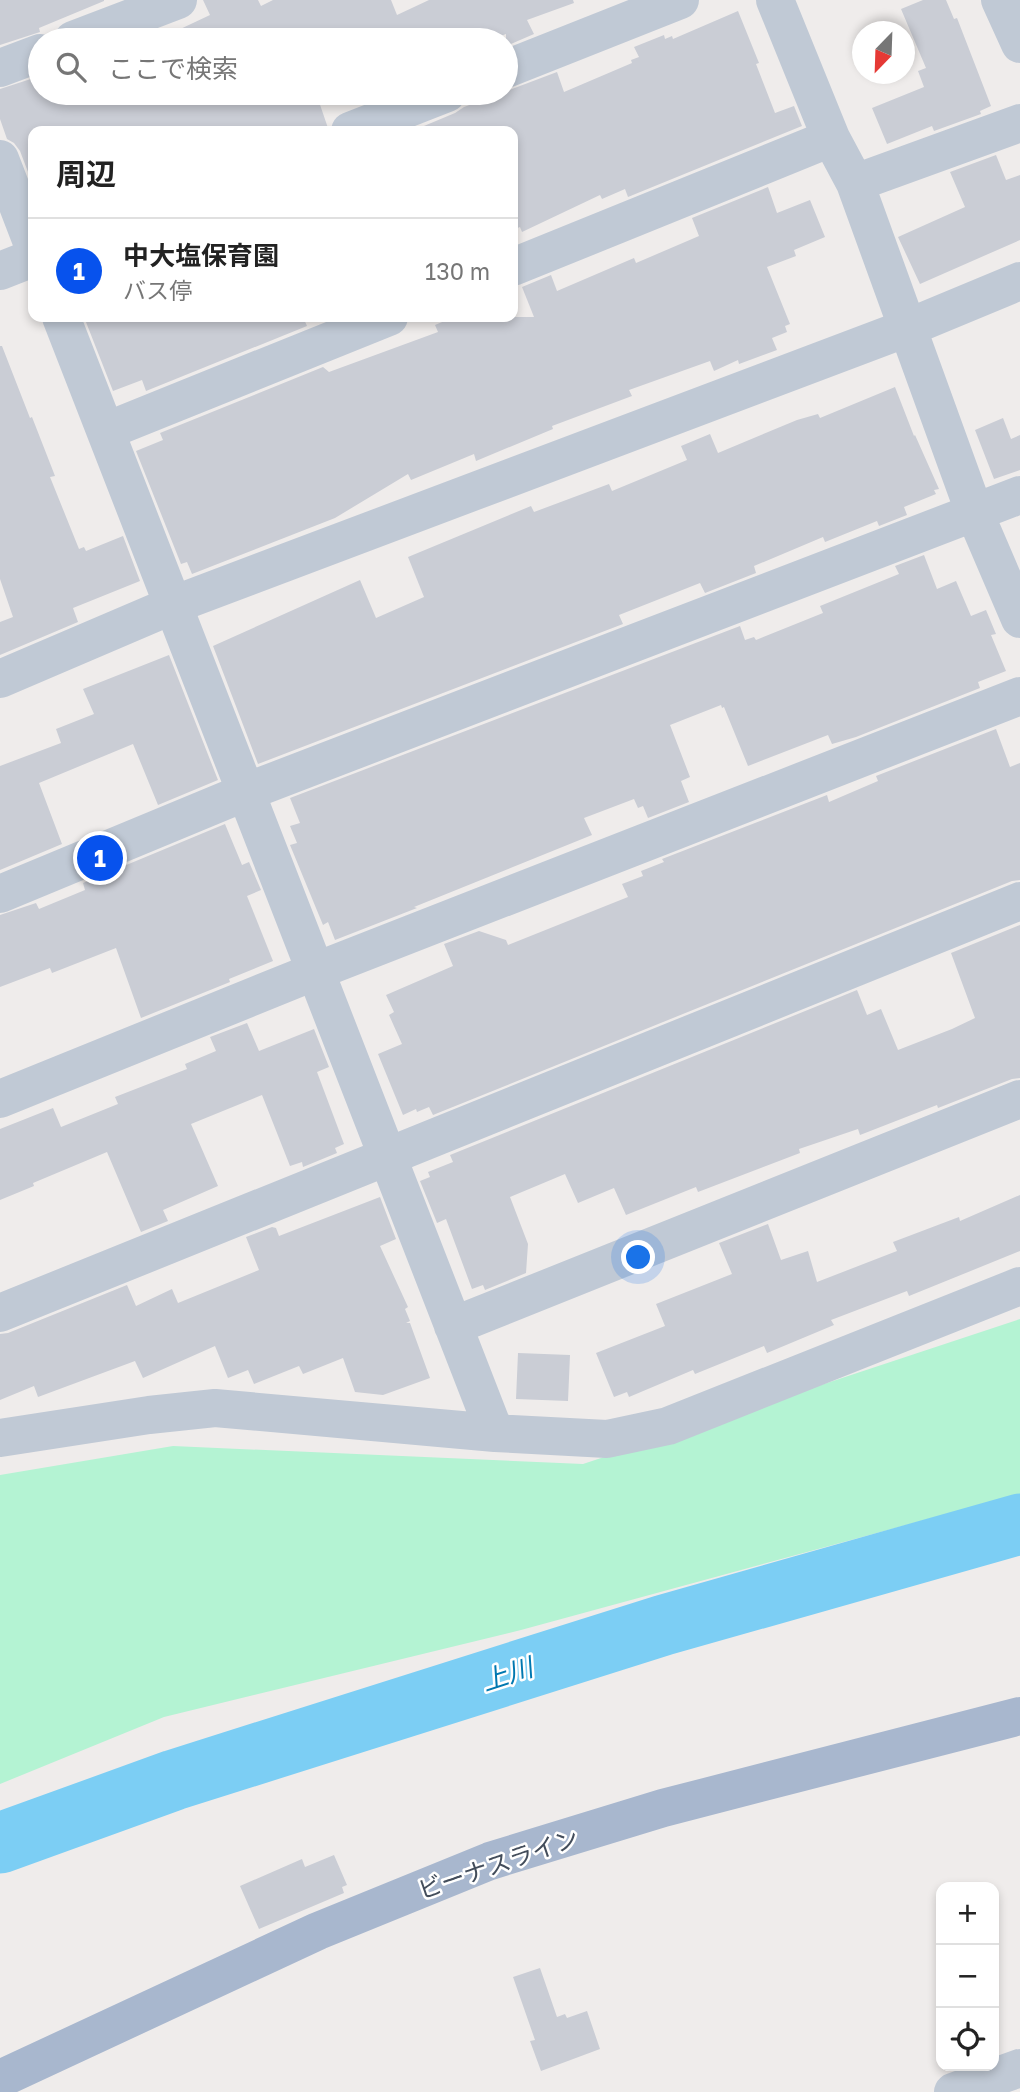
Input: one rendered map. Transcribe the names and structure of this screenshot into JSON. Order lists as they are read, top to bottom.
{
  "streets": {
    "main road": ["ビーナスライン"]
  },
  "water": ["上川"],
  "north": "bottom left",
  "page": {
    "search": "ここで検索",
    "heading": "周辺",
    "list": [
      {
        "mark": "1",
        "name": "中大塩保育園",
        "note": "バス停",
        "value": "130 m"
      }
    ],
    "pins": "1",
    "map_buttons": ["+", "−"]
  }
}
